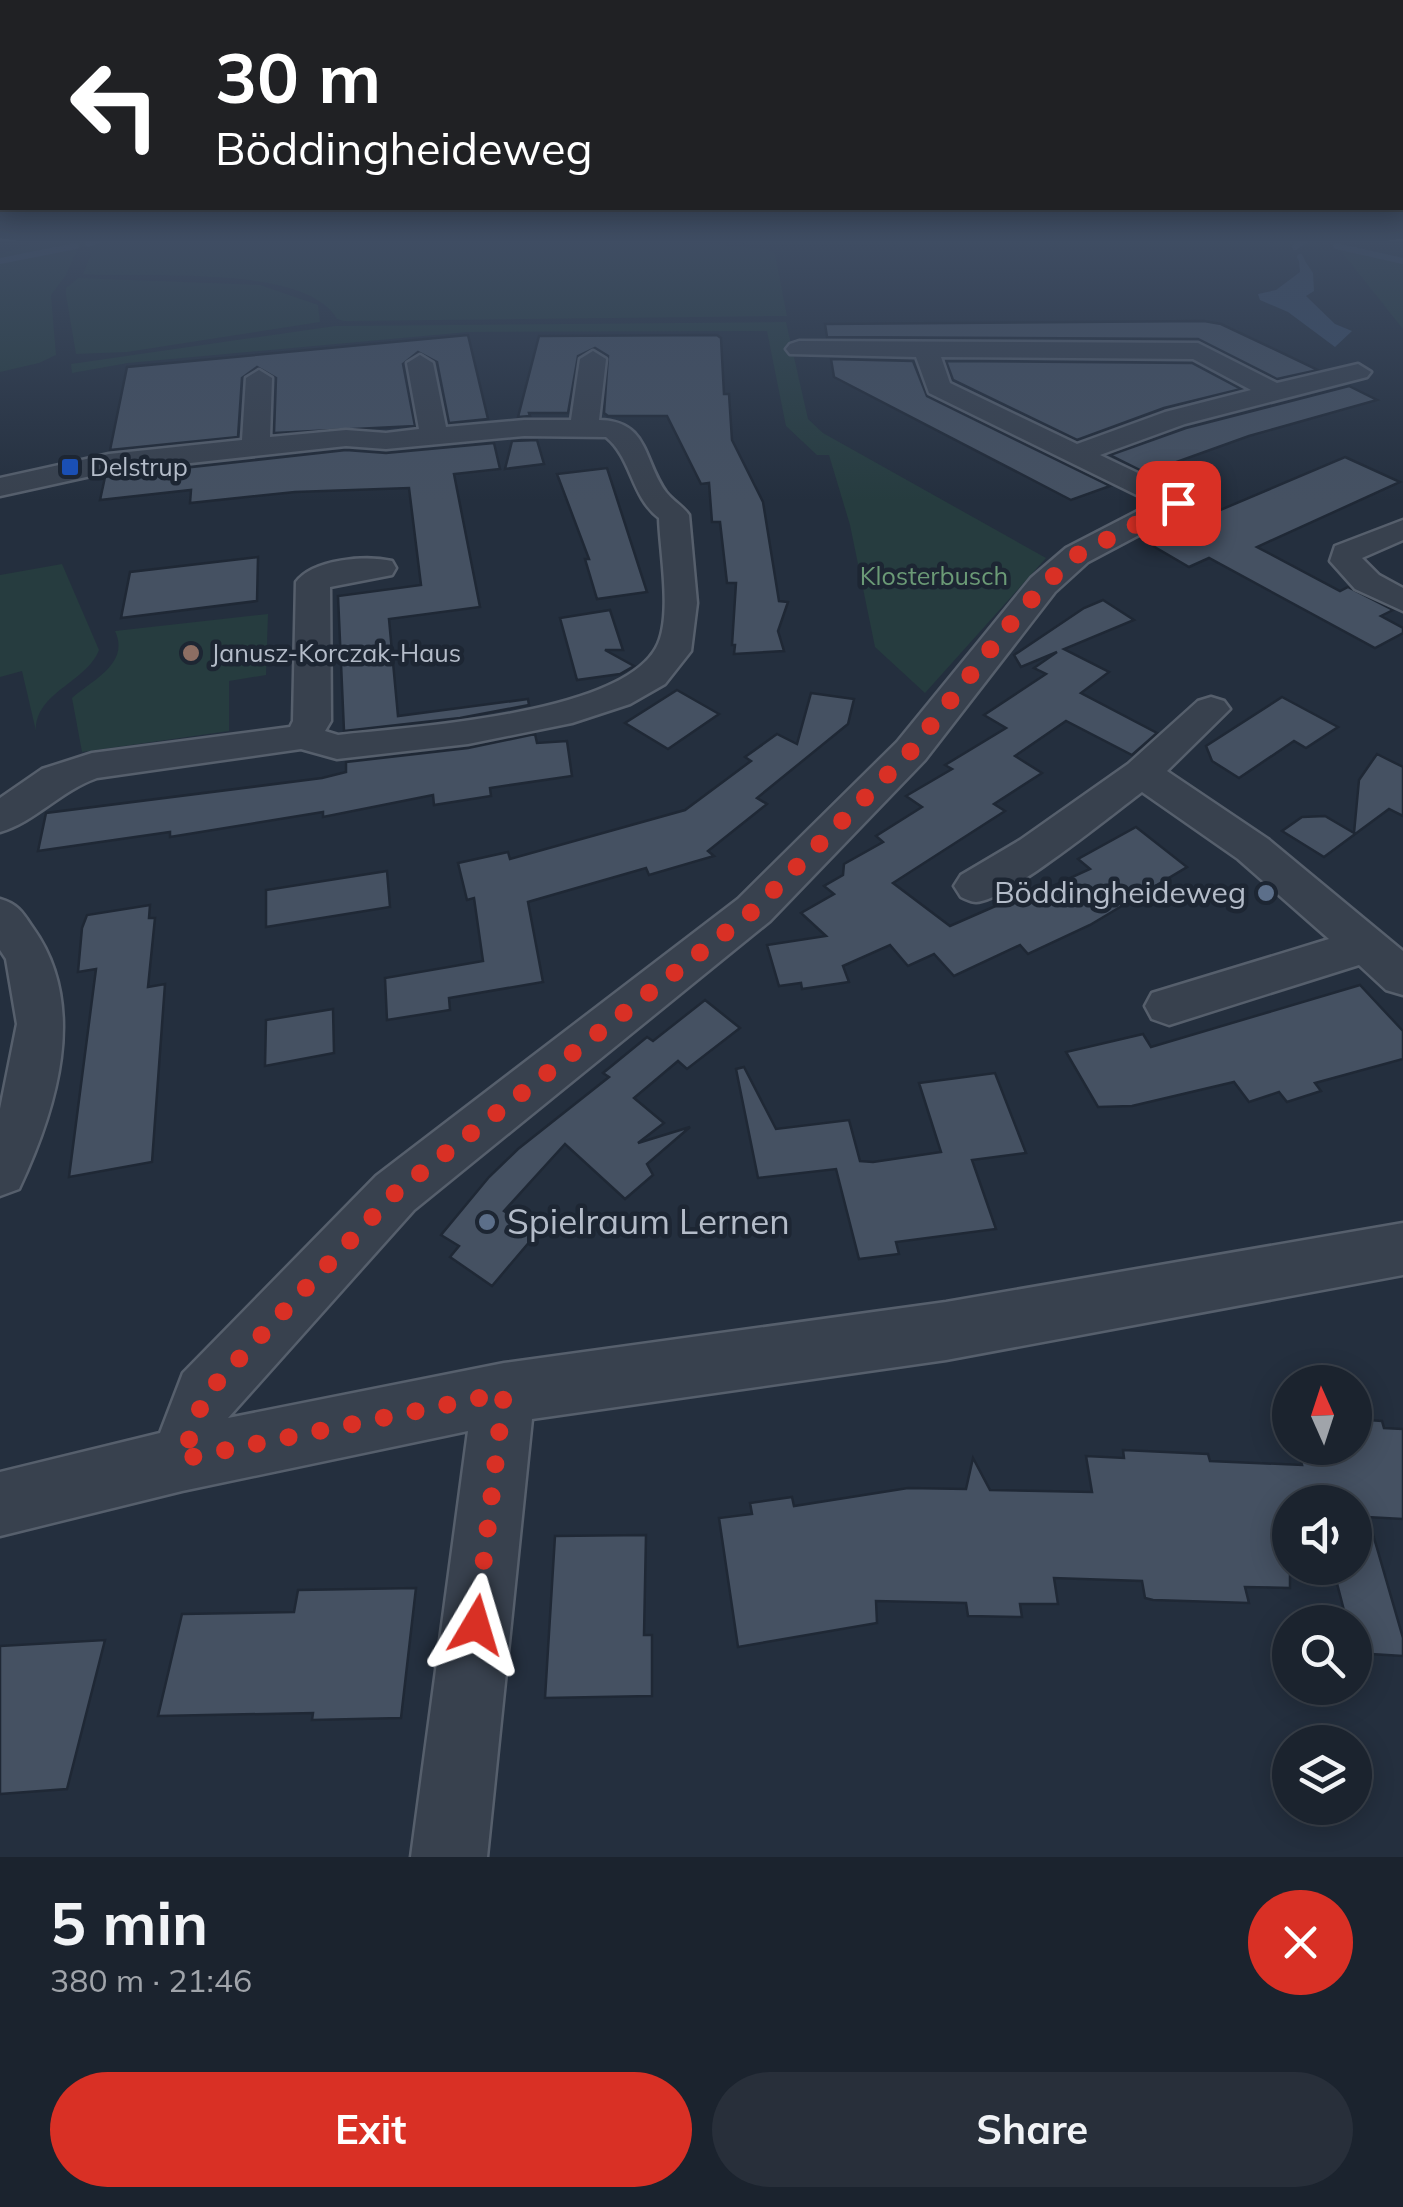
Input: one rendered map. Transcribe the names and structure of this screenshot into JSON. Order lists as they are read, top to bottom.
{
  "parks": ["Klosterbusch"],
  "places": {
    "transit": ["Delstrup"],
    "other": ["Janusz-Korczak-Haus", "Böddingheideweg", "Spielraum Lernen"]
  },
  "north": "top",
  "page": {
    "turn": ["30 m", "Böddingheideweg"],
    "heading": ["5 min", "380 m · 21:46"],
    "buttons": ["Exit", "Share"]
  }
}
